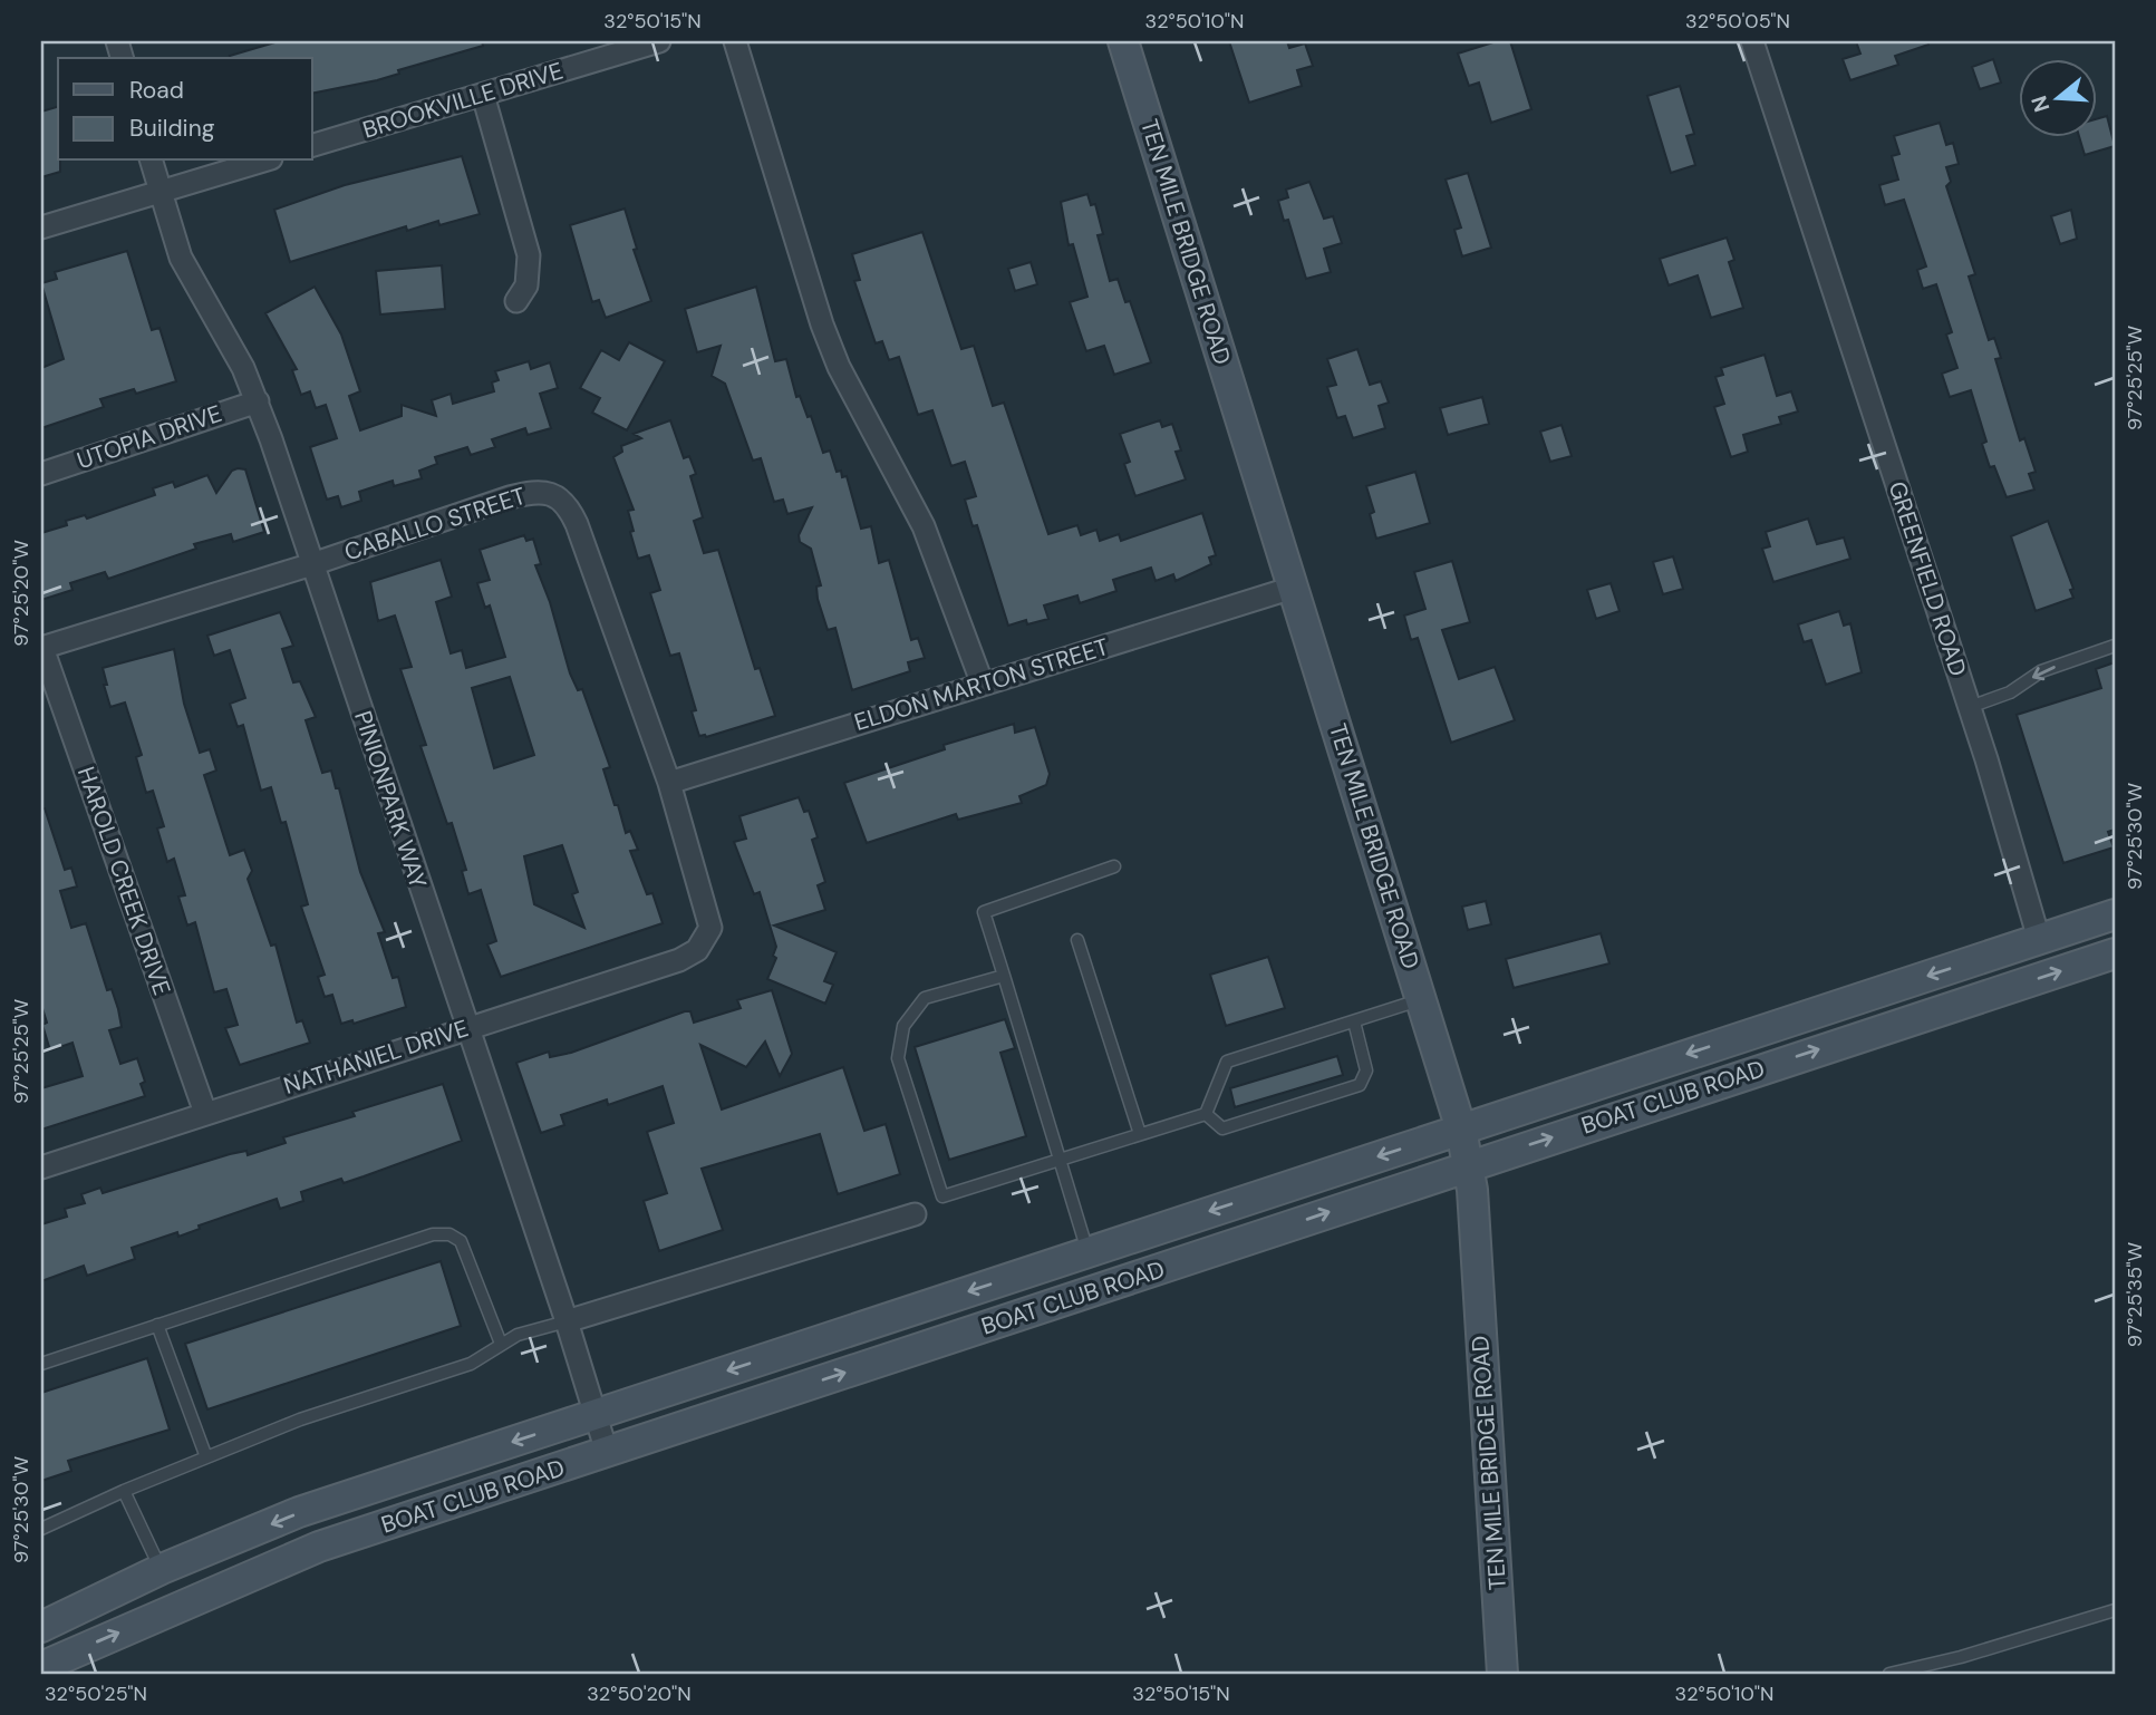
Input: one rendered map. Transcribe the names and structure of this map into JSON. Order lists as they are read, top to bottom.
{
  "streets": {
    "main road": ["TEN MILE BRIDGE ROAD", "BOAT CLUB ROAD"],
    "street": [
      "BROOKVILLE DRIVE",
      "UTOPIA DRIVE",
      "CABALLO STREET",
      "GREENFIELD ROAD",
      "ELDON MARTON STREET",
      "PINIONPARK WAY",
      "HAROLD CREEK DRIVE",
      "NATHANIEL DRIVE"
    ]
  },
  "crossings": [
    ["TEN MILE BRIDGE ROAD", "ELDON MARTON STREET"],
    ["TEN MILE BRIDGE ROAD", "BOAT CLUB ROAD"],
    ["UTOPIA DRIVE", "PINIONPARK WAY"],
    ["CABALLO STREET", "ELDON MARTON STREET"],
    ["CABALLO STREET", "PINIONPARK WAY"],
    ["CABALLO STREET", "HAROLD CREEK DRIVE"],
    ["CABALLO STREET", "NATHANIEL DRIVE"],
    ["GREENFIELD ROAD", "BOAT CLUB ROAD"],
    ["PINIONPARK WAY", "NATHANIEL DRIVE"],
    ["PINIONPARK WAY", "BOAT CLUB ROAD"],
    ["HAROLD CREEK DRIVE", "NATHANIEL DRIVE"]
  ],
  "legend": ["Road", "Building"],
  "north": "left",
  "coordinates": [
    "32°50'15\"N",
    "32°50'10\"N",
    "32°50'05\"N",
    "97°25'25\"W",
    "97°25'20\"W",
    "97°25'30\"W",
    "97°25'35\"W",
    "32°50'25\"N",
    "32°50'20\"N"
  ]
}
